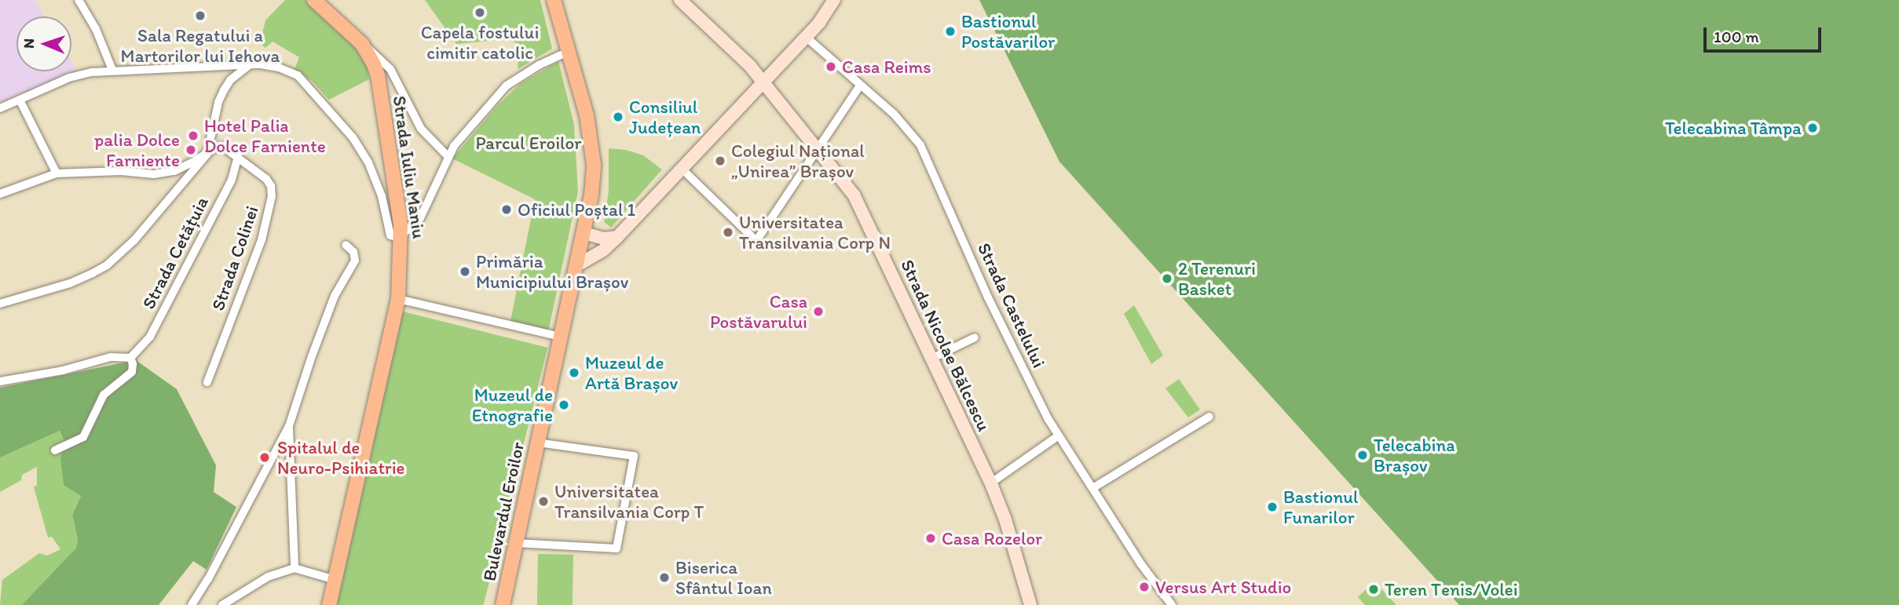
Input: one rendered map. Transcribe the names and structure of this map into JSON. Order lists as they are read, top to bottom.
{
  "streets": {
    "main road": ["Strada Iuliu Maniu", "Bulevardul Eroilor"],
    "street": [
      "Strada Cetățuia",
      "Strada Colinei",
      "Strada Castelului",
      "Strada Nicolae Bălcescu"
    ]
  },
  "crossings": [
    ["Strada Cetățuia", "Strada Colinei"]
  ],
  "parks": ["Parcul Eroilor"],
  "places": [
    "Capela fostului cimitir catolic",
    "Sala Regatului a Martorilor lui Iehova",
    "Bastionul Postăvarilor",
    "Casa Reims",
    "Consiliul Județean",
    "Telecabina Tâmpa",
    "Hotel Palia Dolce Farniente",
    "palia Dolce Farniente",
    "Colegiul Național „Unirea” Brașov",
    "Oficiul Poștal 1",
    "Universitatea Transilvania Corp N",
    "Primăria Municipiului Brașov",
    "2 Terenuri Basket",
    "Casa Postăvarului",
    "Muzeul de Artă Brașov",
    "Muzeul de Etnografie",
    "Telecabina Brașov",
    "Spitalul de Neuro-Psihiatrie",
    "Universitatea Transilvania Corp T",
    "Bastionul Funarilor",
    "Casa Rozelor",
    "Biserica Sfântul Ioan",
    "Versus Art Studio",
    "Teren Tenis/Volei"
  ],
  "scale_bar": "100 m",
  "north": "left"
}
